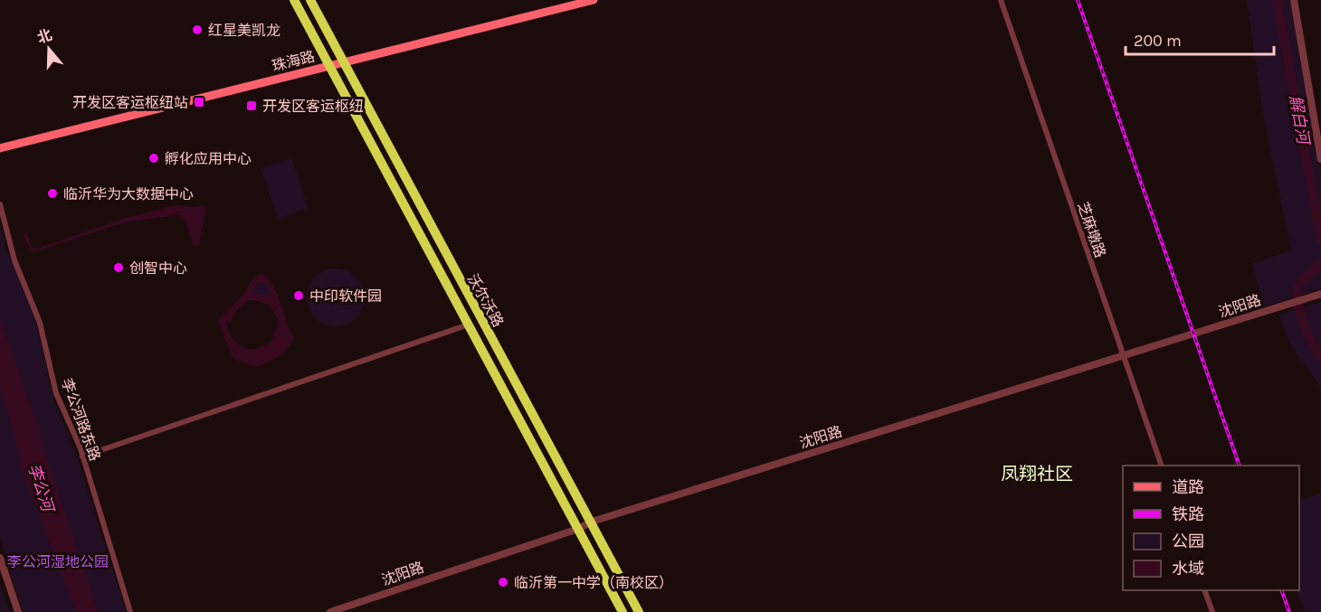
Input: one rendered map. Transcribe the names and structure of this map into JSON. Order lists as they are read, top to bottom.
{
  "streets": {
    "highway": ["沃尔沃路"],
    "main road": ["珠海路"],
    "street": ["芝麻墩路", "沈阳路", "李公河路东路"]
  },
  "crossings": [
    ["珠海路", "沃尔沃路"],
    ["芝麻墩路", "沈阳路"],
    ["沃尔沃路", "沈阳路"]
  ],
  "districts": ["凤翔社区"],
  "water": ["解白河", "李公河"],
  "parks": ["李公河湿地公园"],
  "places": {
    "other": [
      "红星美凯龙",
      "孵化应用中心",
      "临沂华为大数据中心",
      "创智中心",
      "中印软件园",
      "临沂第一中学（南校区）"
    ],
    "transit": ["开发区客运枢纽站", "开发区客运枢纽"]
  },
  "legend": [
    "道路",
    "铁路",
    "公园",
    "水域"
  ],
  "scale_bar": "200 m",
  "north": "top"
}
